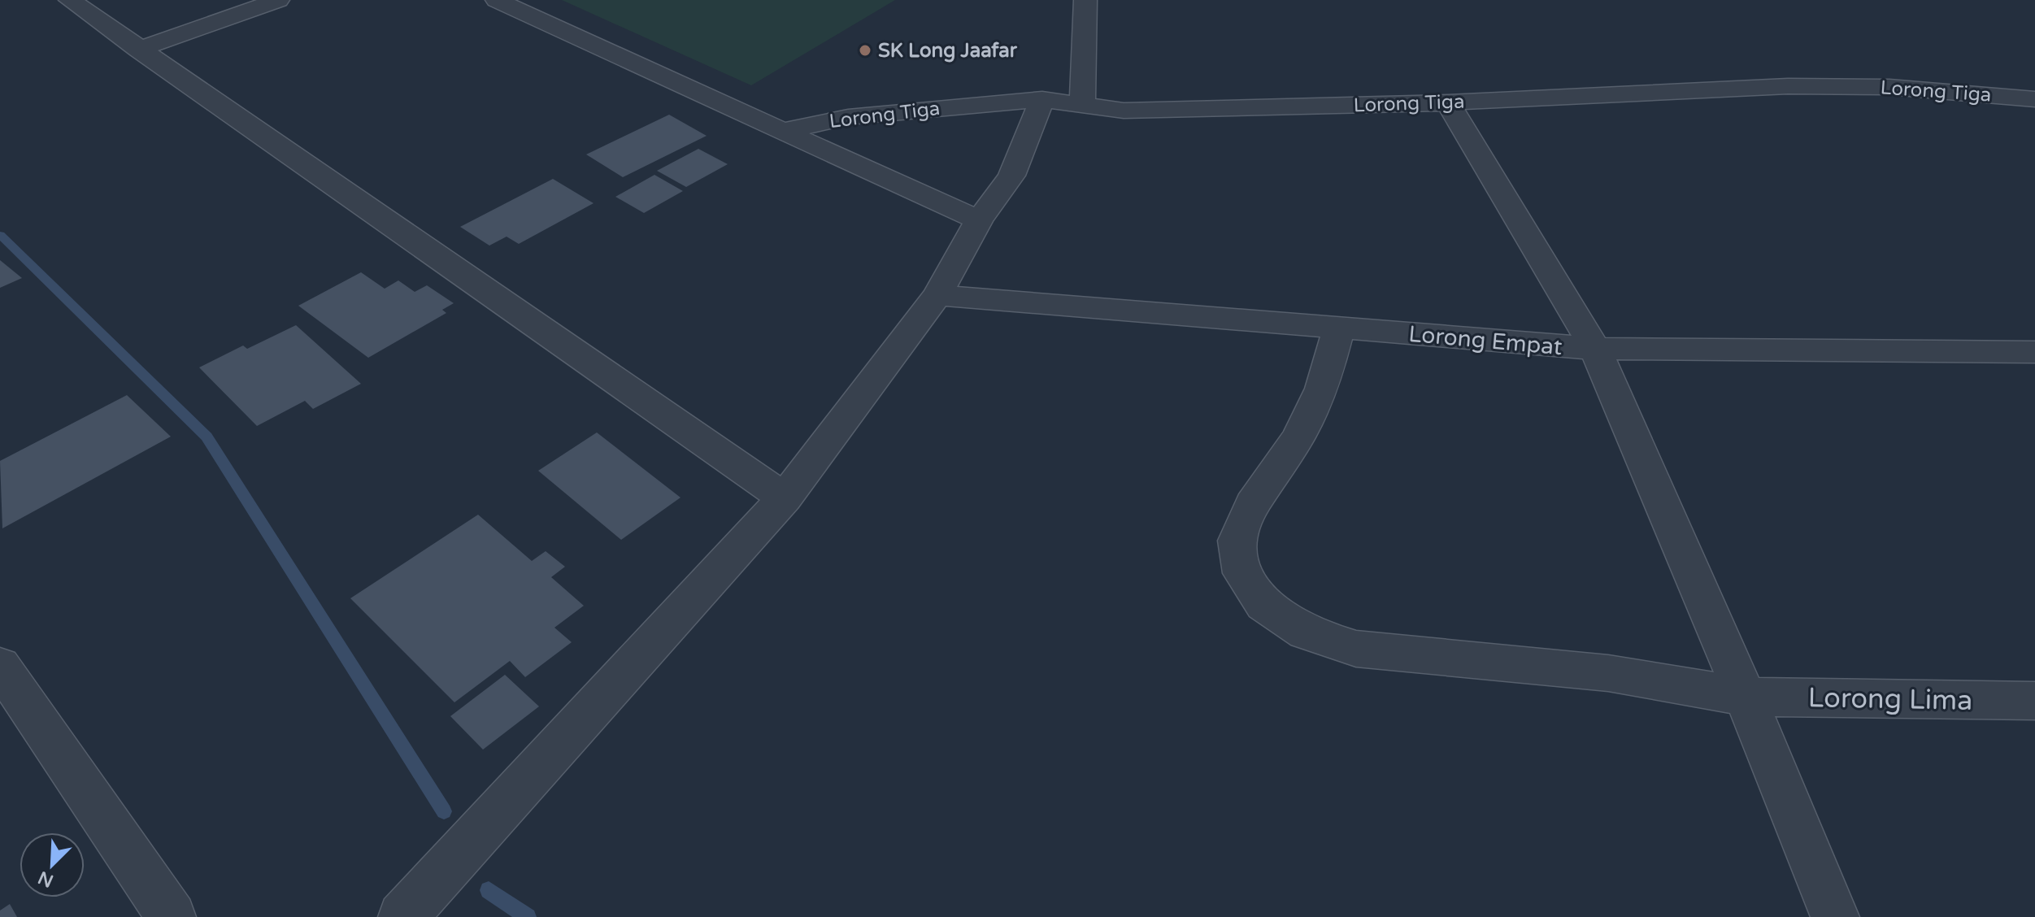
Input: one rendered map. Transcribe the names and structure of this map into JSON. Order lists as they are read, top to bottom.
{
  "streets": {
    "street": ["Lorong Tiga", "Lorong Empat", "Lorong Lima"]
  },
  "crossings": [
    ["Lorong Empat", "Lorong Lima"]
  ],
  "places": ["SK Long Jaafar"],
  "north": "bottom left"
}
